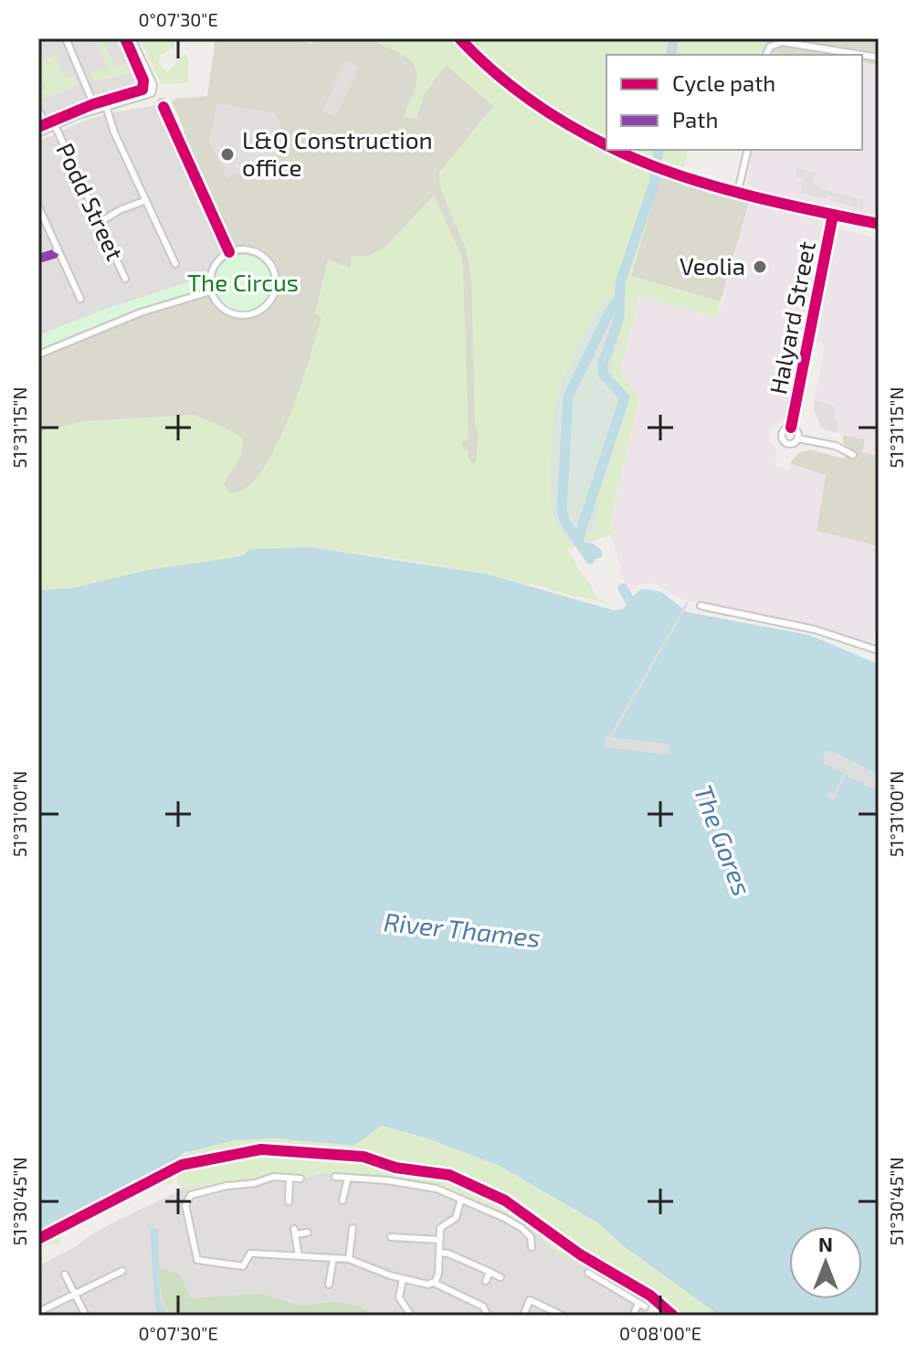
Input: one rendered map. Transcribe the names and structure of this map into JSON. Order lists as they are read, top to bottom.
{
  "streets": {
    "street": ["Podd Street", "Halyard Street"]
  },
  "water": ["The Gores", "River Thames"],
  "parks": ["The Circus"],
  "places": ["L&Q Construction office", "Veolia"],
  "legend": ["Cycle path", "Path"],
  "north": "top",
  "coordinates": [
    "0°07'30\"E",
    "51°31'15\"N",
    "51°31'00\"N",
    "51°30'45\"N",
    "0°08'00\"E"
  ]
}
